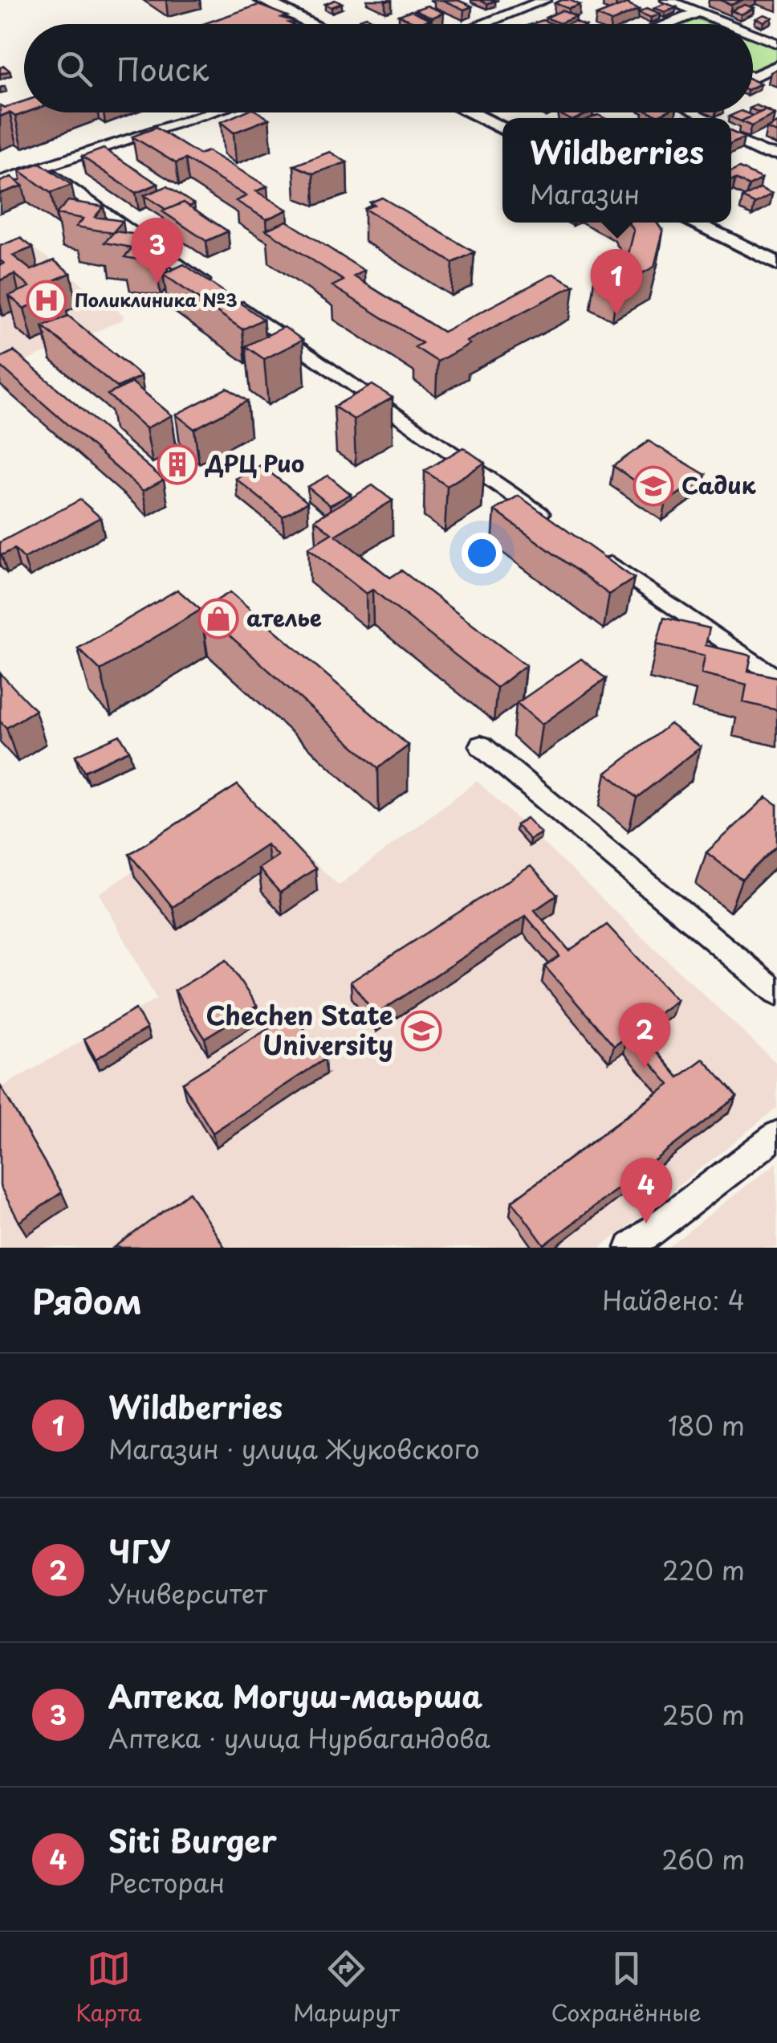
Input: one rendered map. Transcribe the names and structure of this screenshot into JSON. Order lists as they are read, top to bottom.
{
  "places": {
    "hospital": ["Поликлиника №3"],
    "building": ["ДРЦ Рио"],
    "school or university": ["Садик", "Chechen State University"],
    "shop": ["ателье"]
  },
  "page": {
    "search": "Поиск",
    "popup": ["Wildberries", "Магазин"],
    "pins": [
      "3",
      "1",
      "2",
      "4"
    ],
    "heading": ["Рядом", "Найдено: 4"],
    "list": [
      {
        "mark": "1",
        "name": "Wildberries",
        "note": "Магазин · улица Жуковского",
        "value": "180 m"
      },
      {
        "mark": "2",
        "name": "ЧГУ",
        "note": "Университет",
        "value": "220 m"
      },
      {
        "mark": "3",
        "name": "Аптека Могуш-маьрша",
        "note": "Аптека · улица Нурбагандова",
        "value": "250 m"
      },
      {
        "mark": "4",
        "name": "Siti Burger",
        "note": "Ресторан",
        "value": "260 m"
      }
    ],
    "nav": ["Карта", "Маршрут", "Сохранённые"]
  }
}
